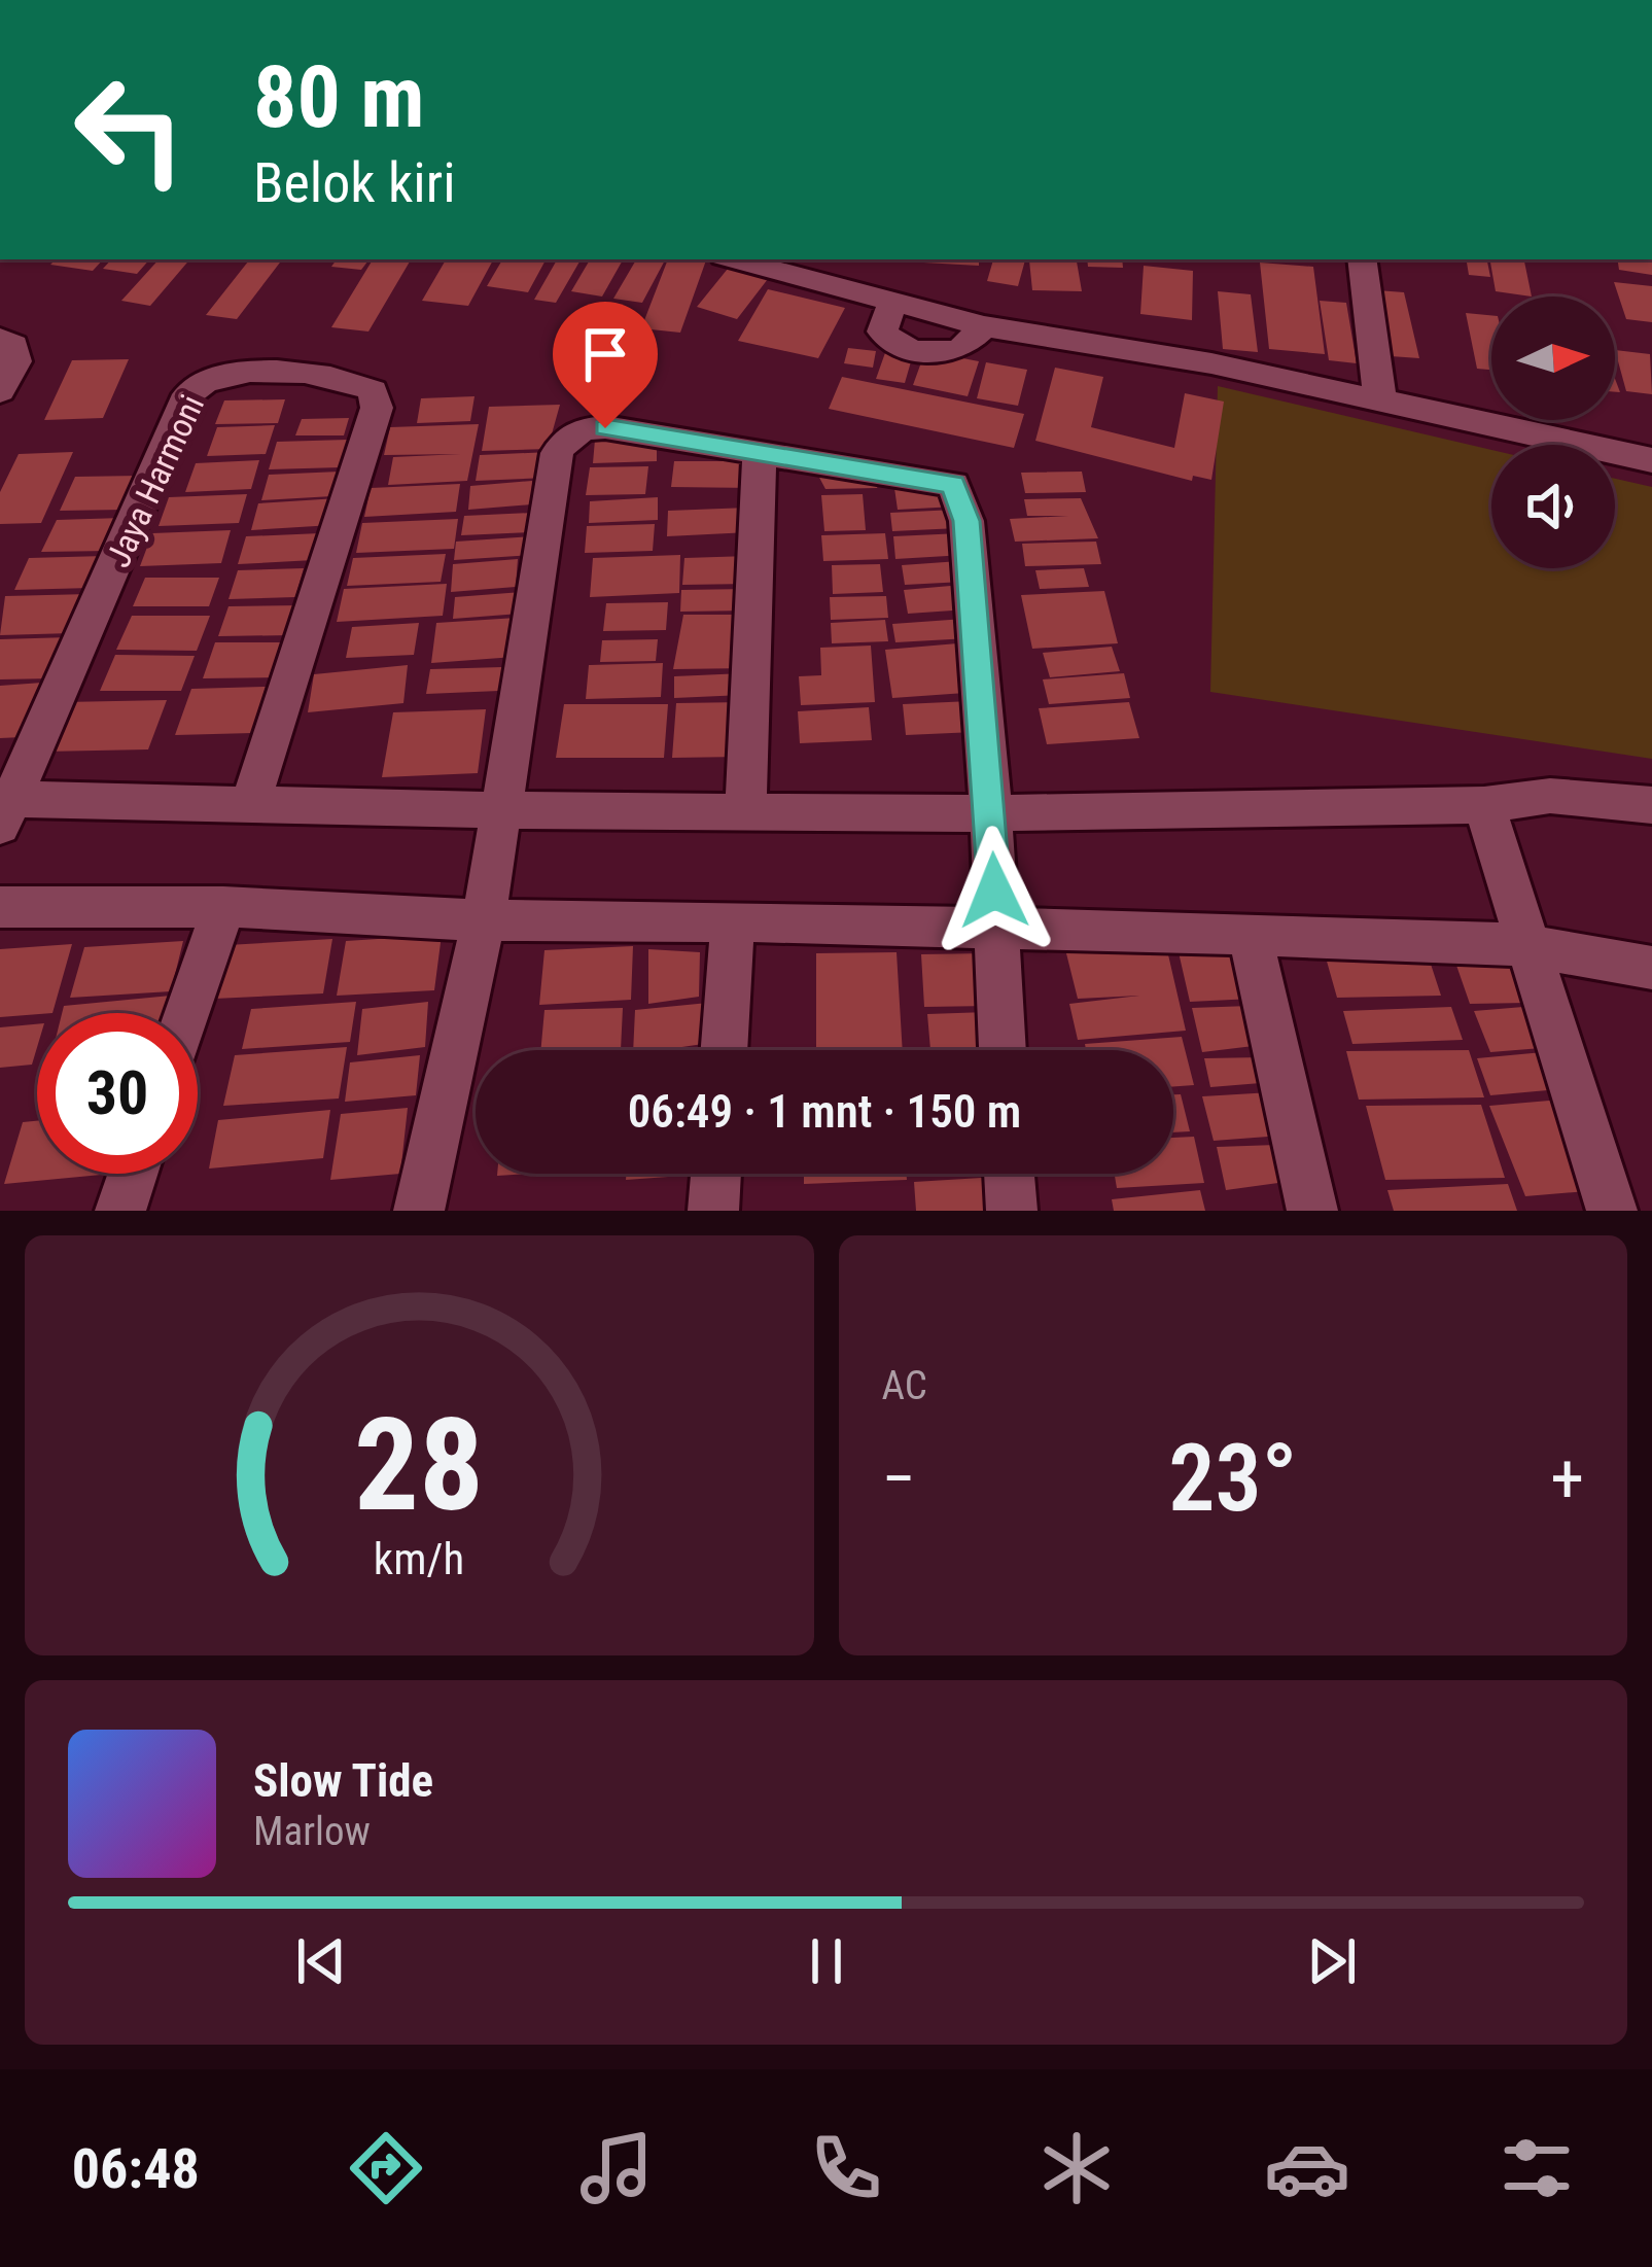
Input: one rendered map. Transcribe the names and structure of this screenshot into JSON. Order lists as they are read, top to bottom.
{
  "streets": {
    "street": ["Jaya Harmoni"]
  },
  "north": "right",
  "page": {
    "turn": ["80 m", "Belok kiri"],
    "limit": "30",
    "trip": "06:49 · 1 mnt · 150 m",
    "tile": "AC",
    "heat": ["−", "23°", "+"],
    "song": ["Slow Tide", "Marlow"],
    "tabs": "06:48",
    "gauge": ["28", "km/h"]
  }
}
